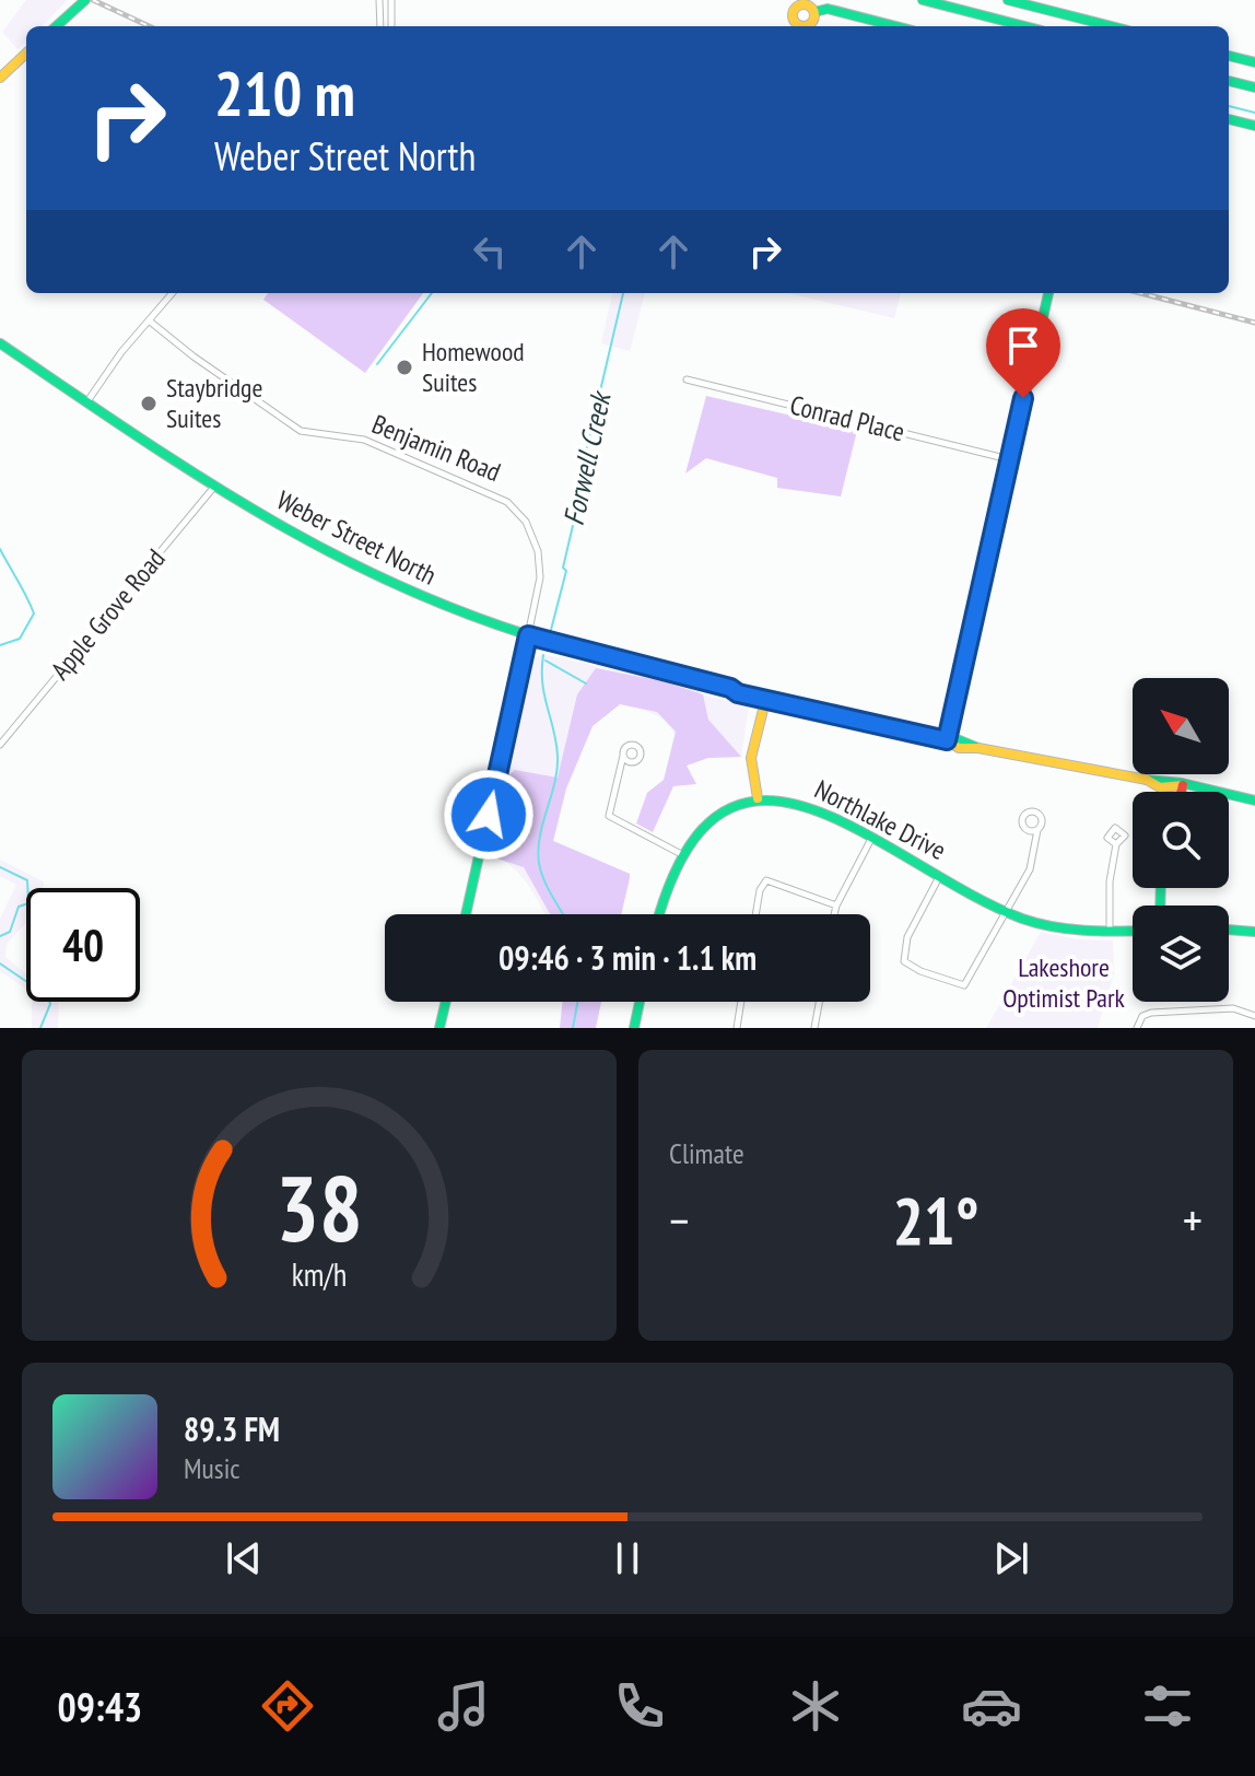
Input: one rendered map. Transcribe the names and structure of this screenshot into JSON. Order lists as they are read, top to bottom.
{
  "streets": {
    "main road": ["Benjamin Road", "Weber Street North", "Northlake Drive"],
    "street": ["Conrad Place", "Apple Grove Road"]
  },
  "crossings": [
    ["Benjamin Road", "Weber Street North"],
    ["Weber Street North", "Apple Grove Road"]
  ],
  "water": ["Forwell Creek"],
  "parks": ["Lakeshore Optimist Park"],
  "places": ["Homewood Suites", "Staybridge Suites"],
  "north": "top left",
  "page": {
    "turn": ["210 m", "Weber Street North"],
    "limit": "40",
    "trip": "09:46 · 3 min · 1.1 km",
    "tile": "Climate",
    "heat": ["−", "21°", "+"],
    "song": ["89.3 FM", "Music"],
    "tabs": "09:43",
    "gauge": ["38", "km/h"]
  }
}
